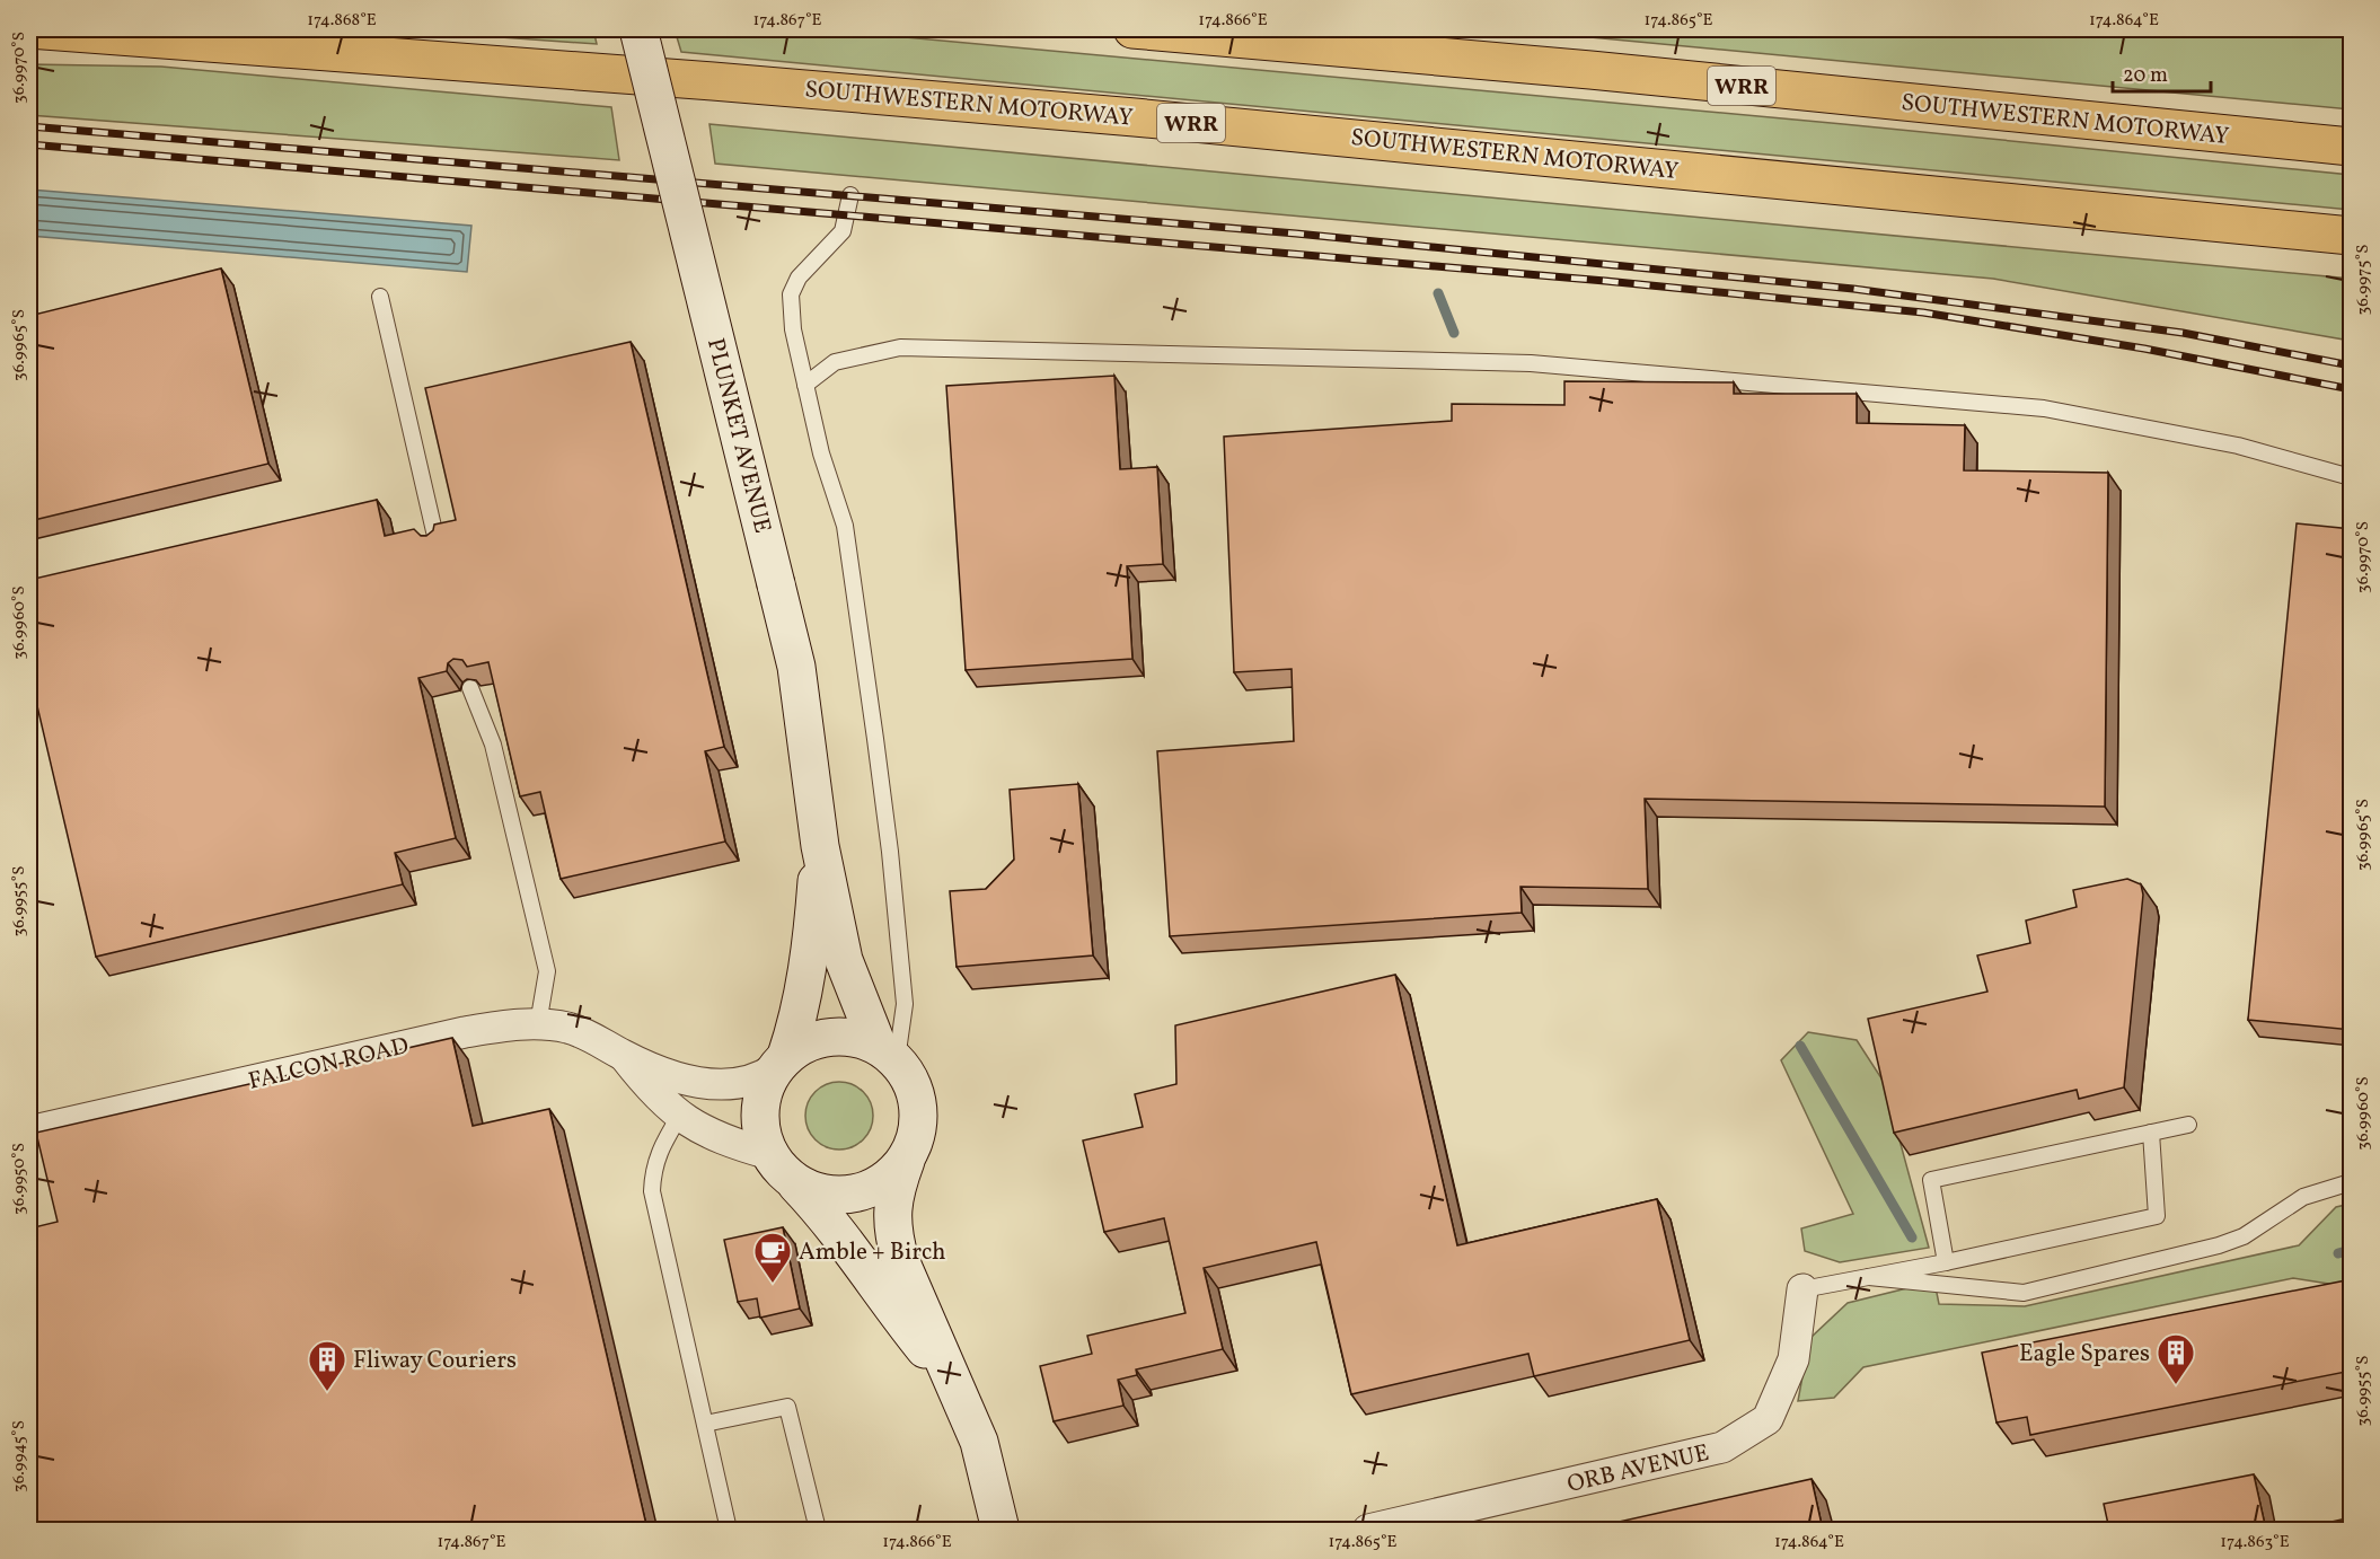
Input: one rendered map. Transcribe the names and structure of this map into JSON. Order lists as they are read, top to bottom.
{
  "streets": {
    "highway": ["WRR", "SOUTHWESTERN MOTORWAY"],
    "main road": ["PLUNKET AVENUE"],
    "street": ["FALCON ROAD", "ORB AVENUE"]
  },
  "crossings": [
    ["PLUNKET AVENUE", "FALCON ROAD"]
  ],
  "places": {
    "cafe": ["Amble + Birch"],
    "building": ["Eagle Spares", "Fliway Couriers"]
  },
  "scale_bar": "20 m",
  "coordinates": [
    "174.868°E",
    "174.867°E",
    "174.866°E",
    "174.865°E",
    "174.864°E",
    "36.9970°S",
    "36.9975°S",
    "36.9965°S",
    "36.9960°S",
    "36.9955°S",
    "36.9950°S",
    "36.9945°S",
    "174.863°E"
  ]
}
